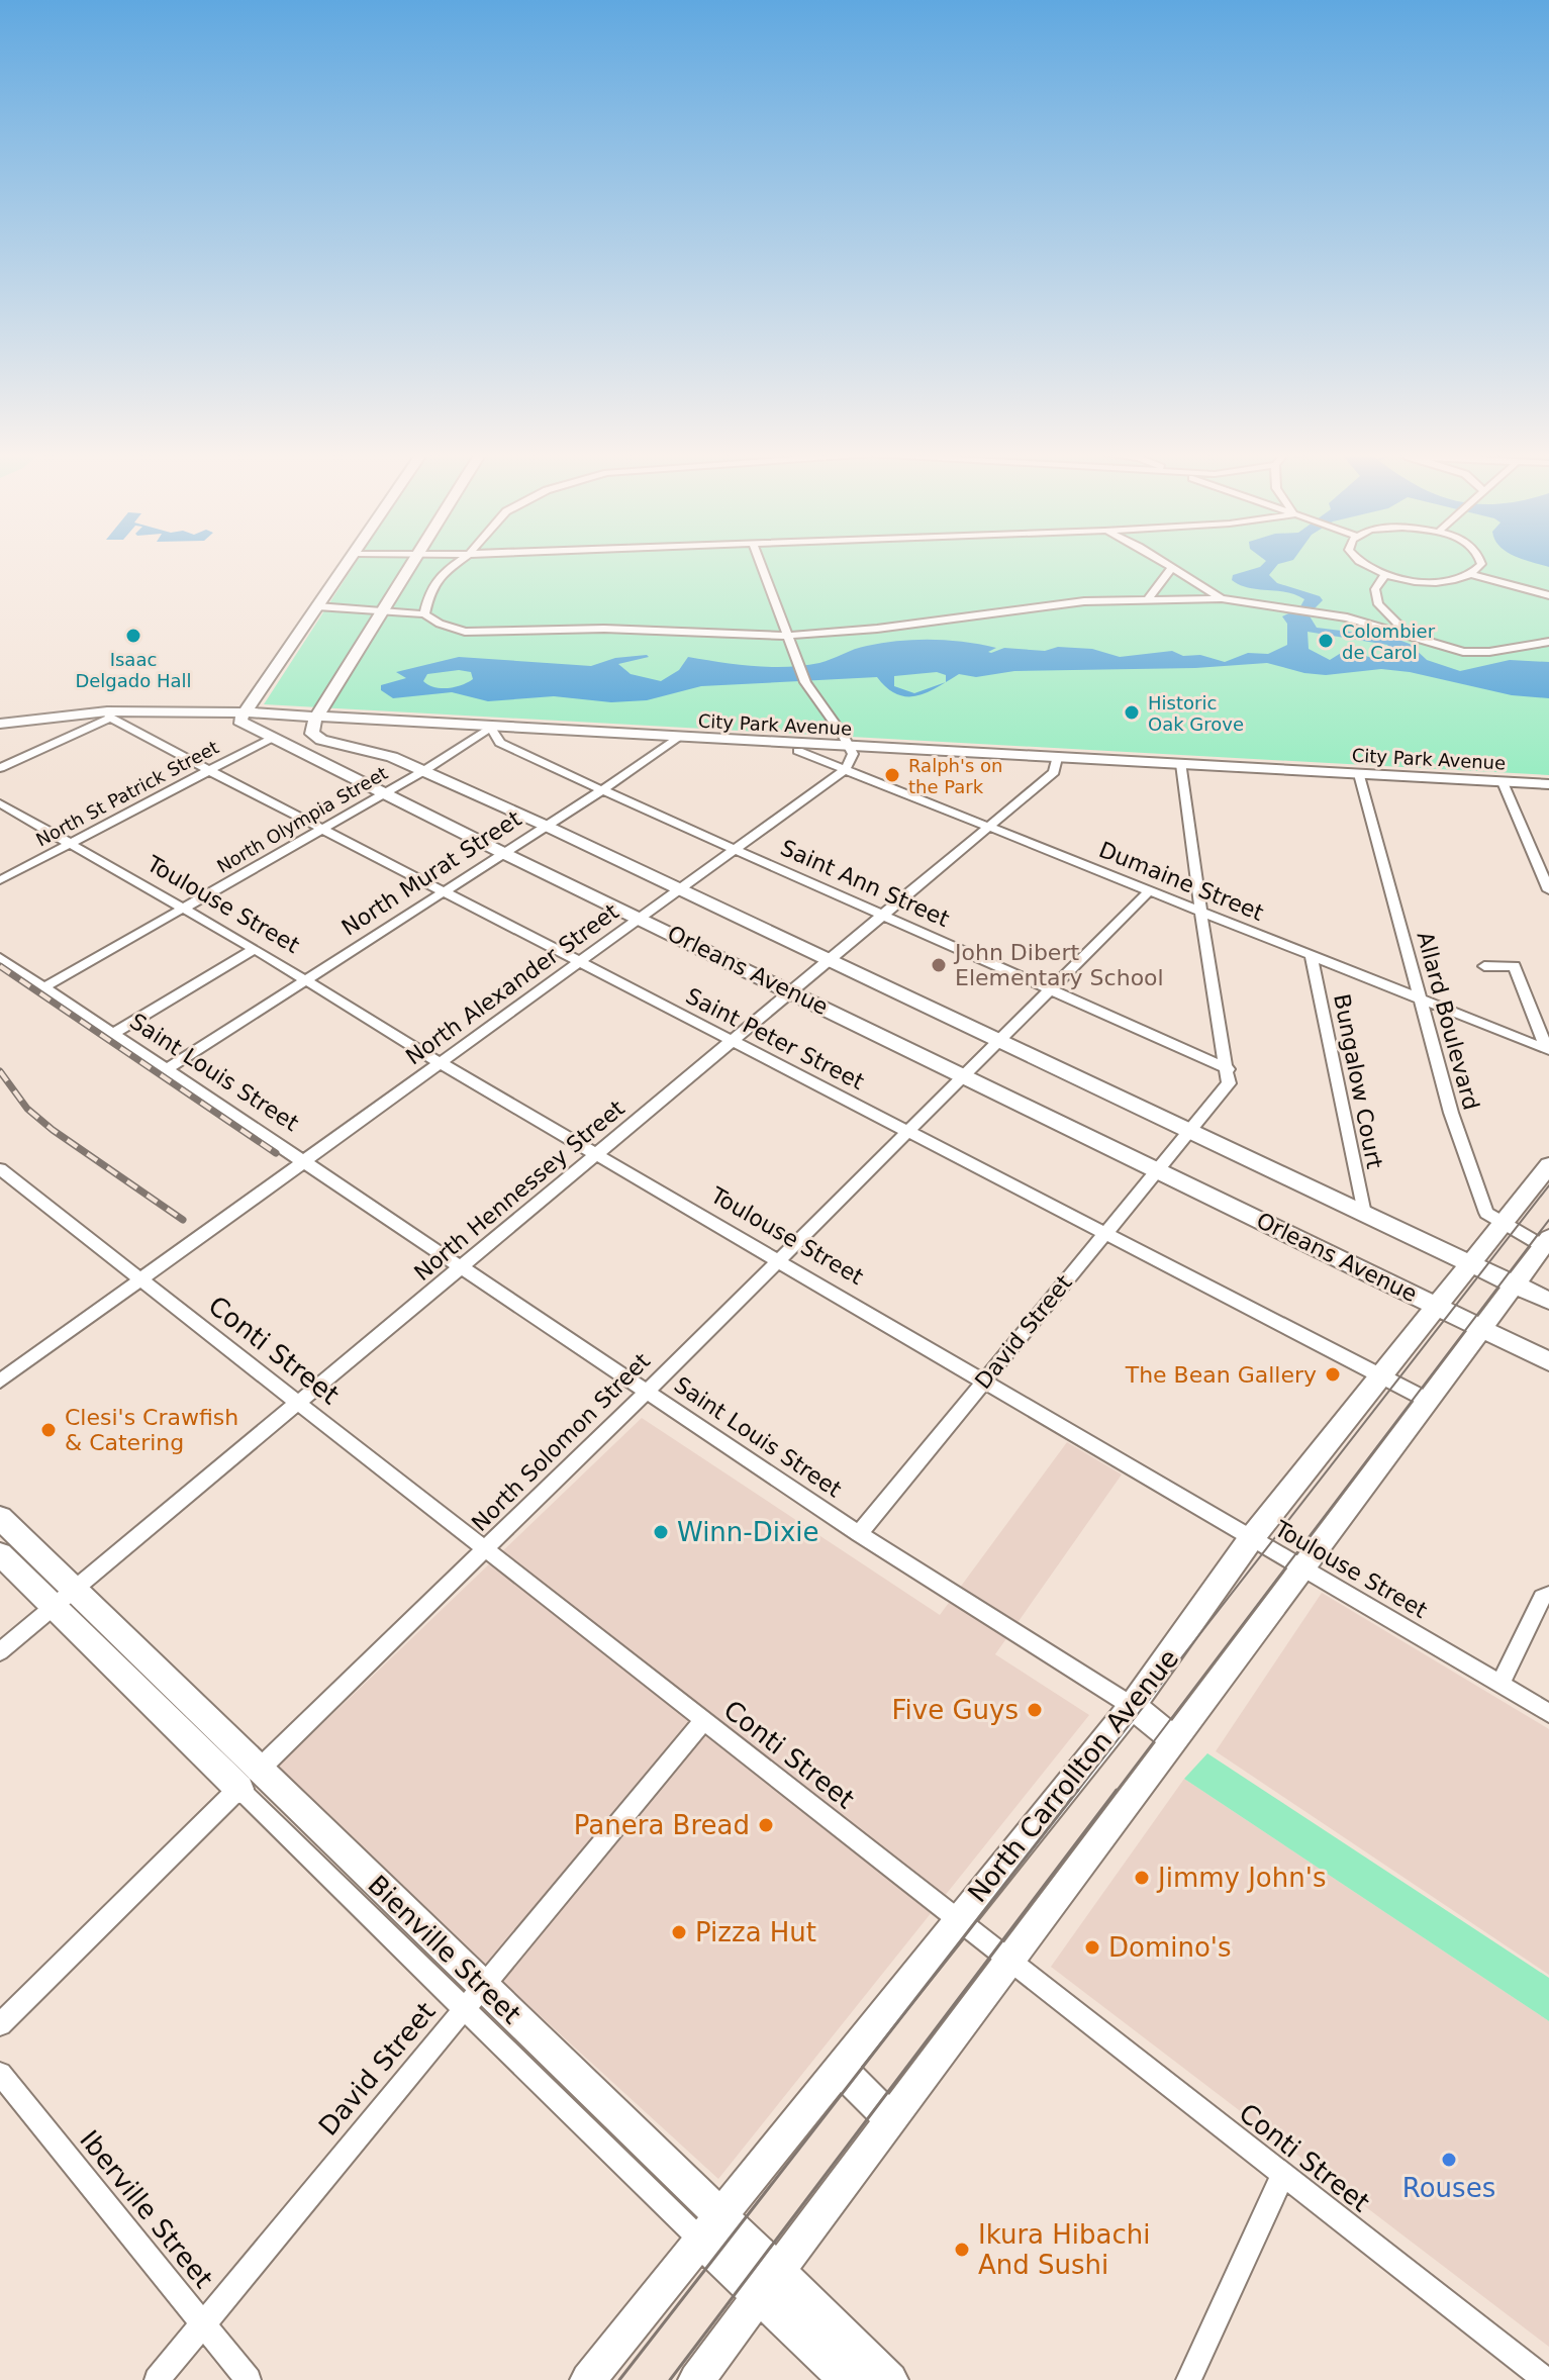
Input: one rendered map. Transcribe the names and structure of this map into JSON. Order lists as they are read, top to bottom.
{
  "streets": {
    "street": [
      "City Park Avenue",
      "North St Patrick Street",
      "North Olympia Street",
      "North Murat Street",
      "Dumaine Street",
      "Saint Ann Street",
      "Toulouse Street",
      "Orleans Avenue",
      "North Alexander Street",
      "Allard Boulevard",
      "Saint Peter Street",
      "Saint Louis Street",
      "Bungalow Court",
      "North Hennessey Street",
      "David Street",
      "Conti Street",
      "North Solomon Street",
      "North Carrollton Avenue",
      "Bienville Street",
      "Iberville Street"
    ]
  },
  "crossings": [
    ["City Park Avenue", "North Olympia Street"],
    ["City Park Avenue", "North Murat Street"],
    ["City Park Avenue", "Dumaine Street"],
    ["City Park Avenue", "Saint Ann Street"],
    ["City Park Avenue", "Orleans Avenue"],
    ["City Park Avenue", "North Alexander Street"],
    ["City Park Avenue", "Allard Boulevard"],
    ["City Park Avenue", "Saint Peter Street"],
    ["City Park Avenue", "North Hennessey Street"],
    ["North St Patrick Street", "Toulouse Street"],
    ["North St Patrick Street", "Orleans Avenue"],
    ["North St Patrick Street", "Saint Peter Street"],
    ["North Olympia Street", "Saint Ann Street"],
    ["North Olympia Street", "Toulouse Street"],
    ["North Olympia Street", "Orleans Avenue"],
    ["North Olympia Street", "Saint Peter Street"],
    ["North Olympia Street", "Saint Louis Street"],
    ["North Murat Street", "Saint Ann Street"],
    ["North Murat Street", "Toulouse Street"],
    ["North Murat Street", "Orleans Avenue"],
    ["North Murat Street", "Saint Peter Street"],
    ["North Murat Street", "Saint Louis Street"],
    ["Dumaine Street", "North Alexander Street"],
    ["Dumaine Street", "Allard Boulevard"],
    ["Dumaine Street", "Bungalow Court"],
    ["Dumaine Street", "North Hennessey Street"],
    ["Dumaine Street", "North Solomon Street"],
    ["Saint Ann Street", "North Alexander Street"],
    ["Saint Ann Street", "North Hennessey Street"],
    ["Saint Ann Street", "David Street"],
    ["Saint Ann Street", "North Solomon Street"],
    ["Toulouse Street", "North Alexander Street"],
    ["Toulouse Street", "North Hennessey Street"],
    ["Toulouse Street", "David Street"],
    ["Toulouse Street", "North Solomon Street"],
    ["Toulouse Street", "North Carrollton Avenue"],
    ["Orleans Avenue", "North Alexander Street"],
    ["Orleans Avenue", "Bungalow Court"],
    ["Orleans Avenue", "North Hennessey Street"],
    ["Orleans Avenue", "David Street"],
    ["Orleans Avenue", "North Solomon Street"],
    ["Orleans Avenue", "North Carrollton Avenue"],
    ["North Alexander Street", "Saint Peter Street"],
    ["North Alexander Street", "Saint Louis Street"],
    ["North Alexander Street", "Conti Street"],
    ["Allard Boulevard", "North Carrollton Avenue"],
    ["Saint Peter Street", "North Hennessey Street"],
    ["Saint Peter Street", "David Street"],
    ["Saint Peter Street", "North Solomon Street"],
    ["Saint Peter Street", "North Carrollton Avenue"],
    ["Saint Louis Street", "North Hennessey Street"],
    ["Saint Louis Street", "David Street"],
    ["Saint Louis Street", "North Solomon Street"],
    ["Saint Louis Street", "North Carrollton Avenue"],
    ["North Hennessey Street", "Conti Street"],
    ["North Hennessey Street", "Bienville Street"],
    ["David Street", "Conti Street"],
    ["David Street", "Bienville Street"],
    ["David Street", "Iberville Street"],
    ["Conti Street", "North Solomon Street"],
    ["Conti Street", "North Carrollton Avenue"],
    ["North Solomon Street", "Bienville Street"],
    ["North Carrollton Avenue", "Bienville Street"]
  ],
  "places": [
    "Isaac Delgado Hall",
    "Colombier de Carol",
    "Historic Oak Grove",
    "Ralph's on the Park",
    "John Dibert Elementary School",
    "The Bean Gallery",
    "Clesi's Crawfish & Catering",
    "Winn-Dixie",
    "Five Guys",
    "Panera Bread",
    "Jimmy John's",
    "Pizza Hut",
    "Domino's",
    "Rouses",
    "Ikura Hibachi And Sushi"
  ]
}
